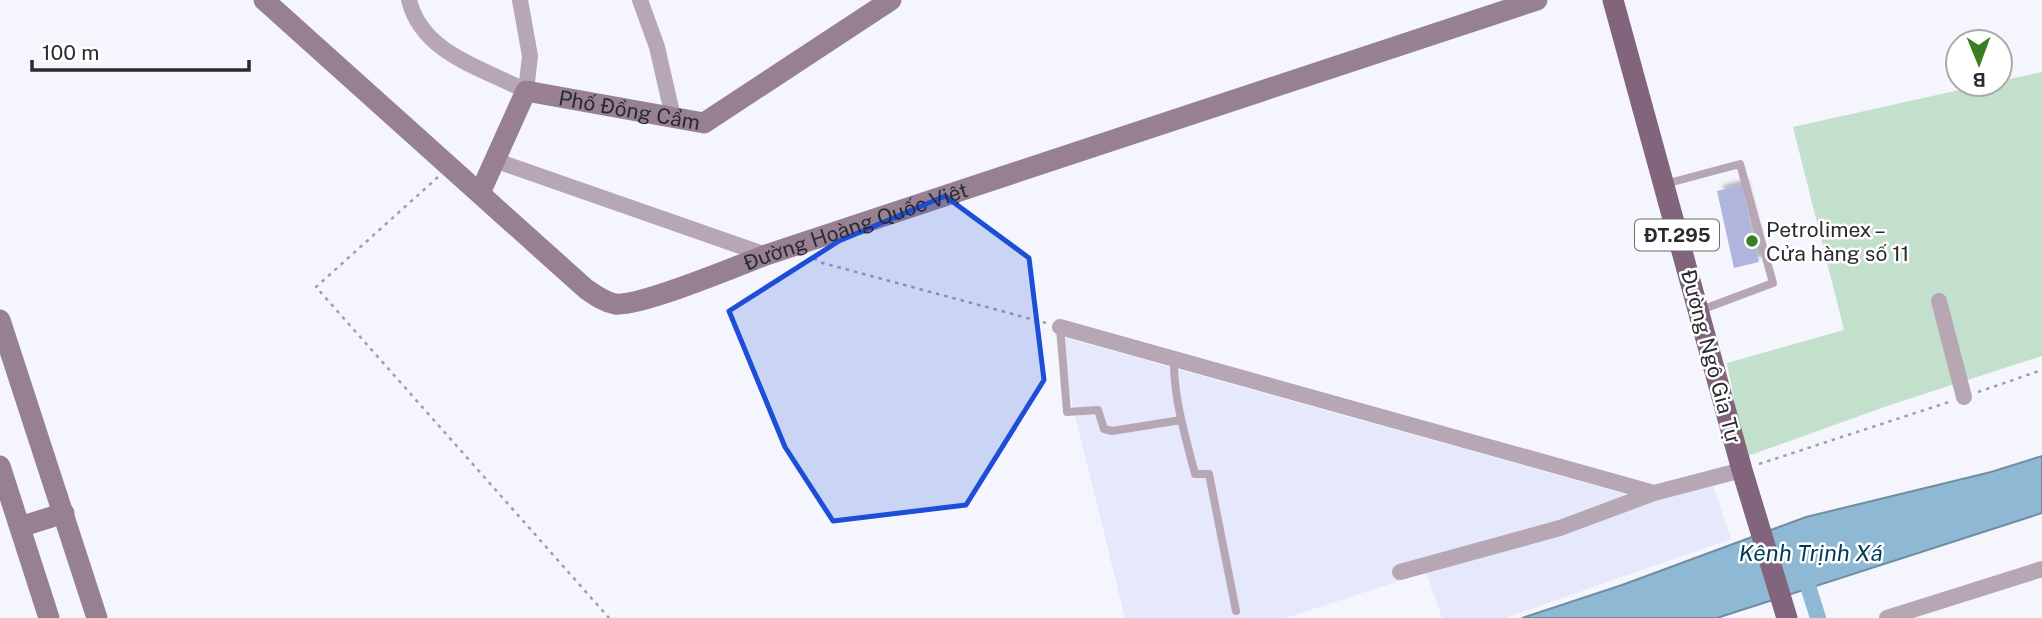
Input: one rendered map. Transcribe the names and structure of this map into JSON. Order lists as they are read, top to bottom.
{
  "streets": {
    "main road": ["ĐT.295", "Đường Ngô Gia Tự"],
    "street": ["Phố Đồng Cẩm", "Đường Hoàng Quốc Việt"]
  },
  "crossings": [
    ["ĐT.295", "Đường Ngô Gia Tự"]
  ],
  "water": ["Kênh Trịnh Xá"],
  "places": ["Petrolimex – Cửa hàng số 11"],
  "scale_bar": "100 m",
  "north": "bottom"
}
